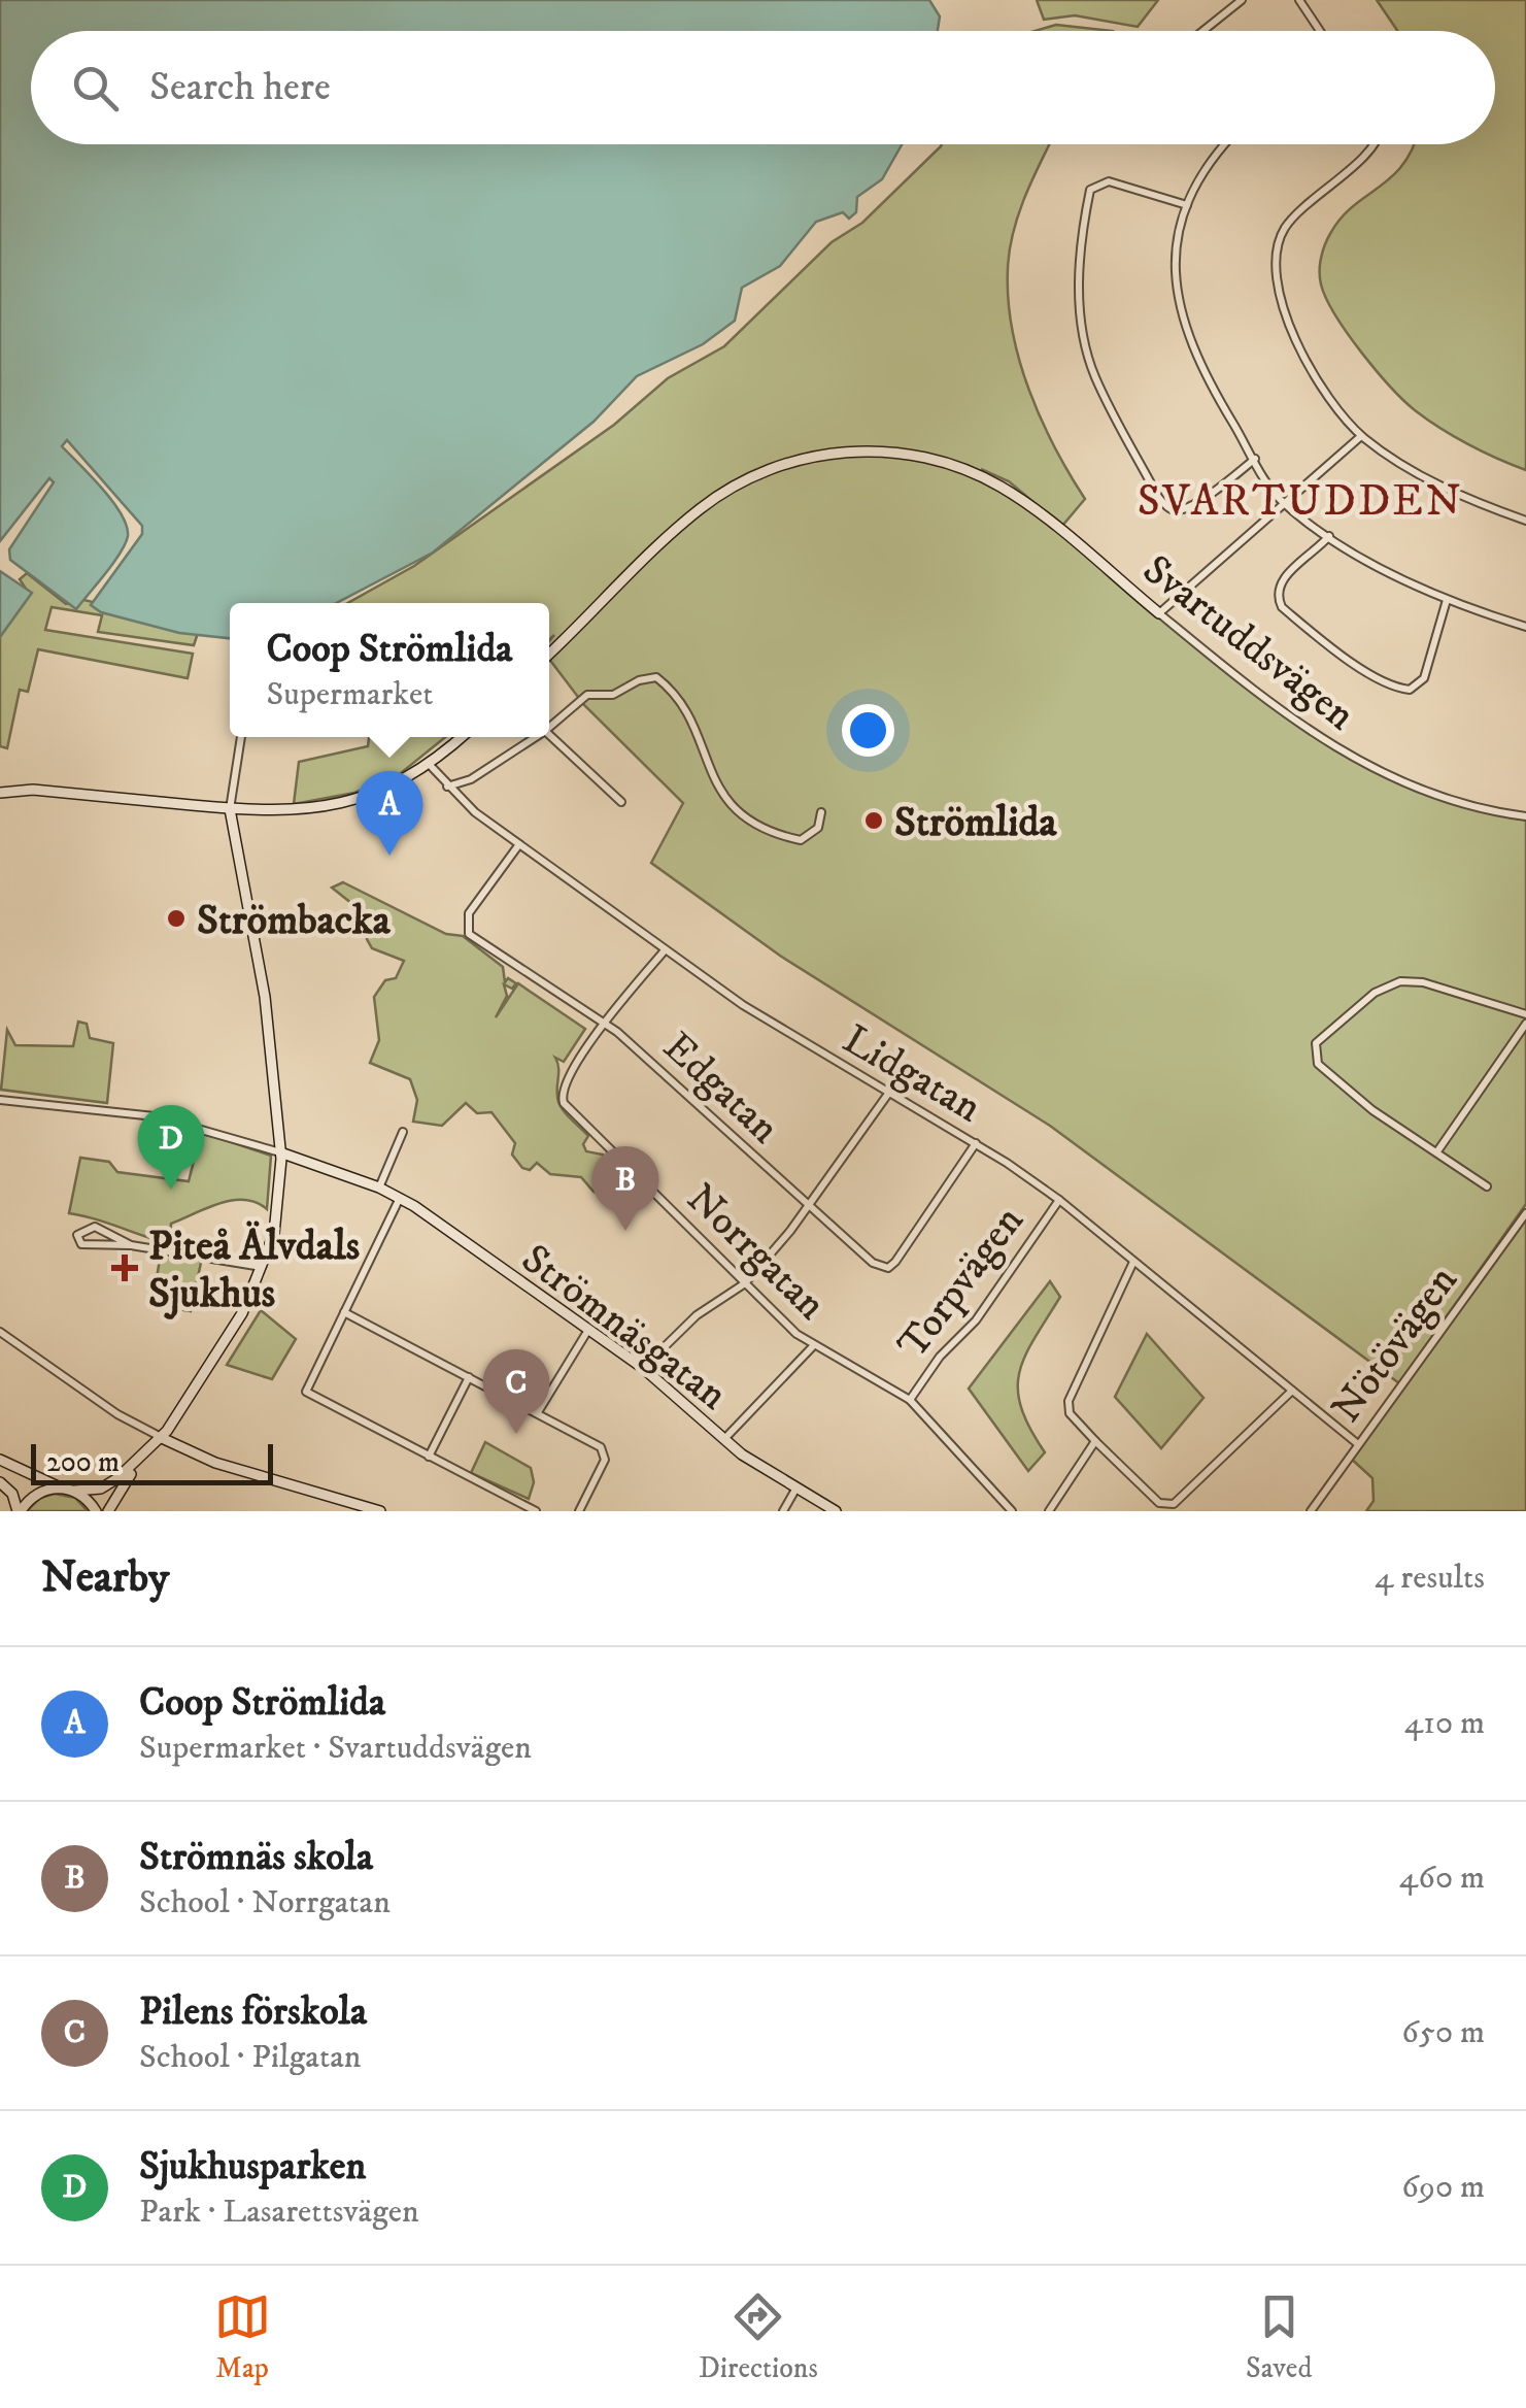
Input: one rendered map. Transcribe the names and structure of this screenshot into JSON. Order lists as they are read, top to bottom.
{
  "streets": {
    "street": [
      "Svartuddsvägen",
      "Lidgatan",
      "Edgatan",
      "Norrgatan",
      "Torpvägen",
      "Strömnäsgatan",
      "Nötövägen"
    ]
  },
  "crossings": [
    ["Lidgatan", "Edgatan"],
    ["Lidgatan", "Norrgatan"],
    ["Lidgatan", "Torpvägen"],
    ["Lidgatan", "Nötövägen"],
    ["Edgatan", "Norrgatan"],
    ["Norrgatan", "Torpvägen"]
  ],
  "districts": ["SVARTUDDEN"],
  "places": {
    "other": ["Strömlida", "Strömbacka"],
    "health": ["Piteå Älvdals Sjukhus"]
  },
  "scale_bar": "200 m",
  "page": {
    "search": "Search here",
    "popup": ["Coop Strömlida", "Supermarket"],
    "pins": [
      "A",
      "D",
      "B",
      "C"
    ],
    "scale": "200 m",
    "heading": ["Nearby", "4 results"],
    "list": [
      {
        "mark": "A",
        "name": "Coop Strömlida",
        "note": "Supermarket · Svartuddsvägen",
        "value": "410 m"
      },
      {
        "mark": "B",
        "name": "Strömnäs skola",
        "note": "School · Norrgatan",
        "value": "460 m"
      },
      {
        "mark": "C",
        "name": "Pilens förskola",
        "note": "School · Pilgatan",
        "value": "650 m"
      },
      {
        "mark": "D",
        "name": "Sjukhusparken",
        "note": "Park · Lasarettsvägen",
        "value": "690 m"
      }
    ],
    "nav": ["Map", "Directions", "Saved"]
  }
}
